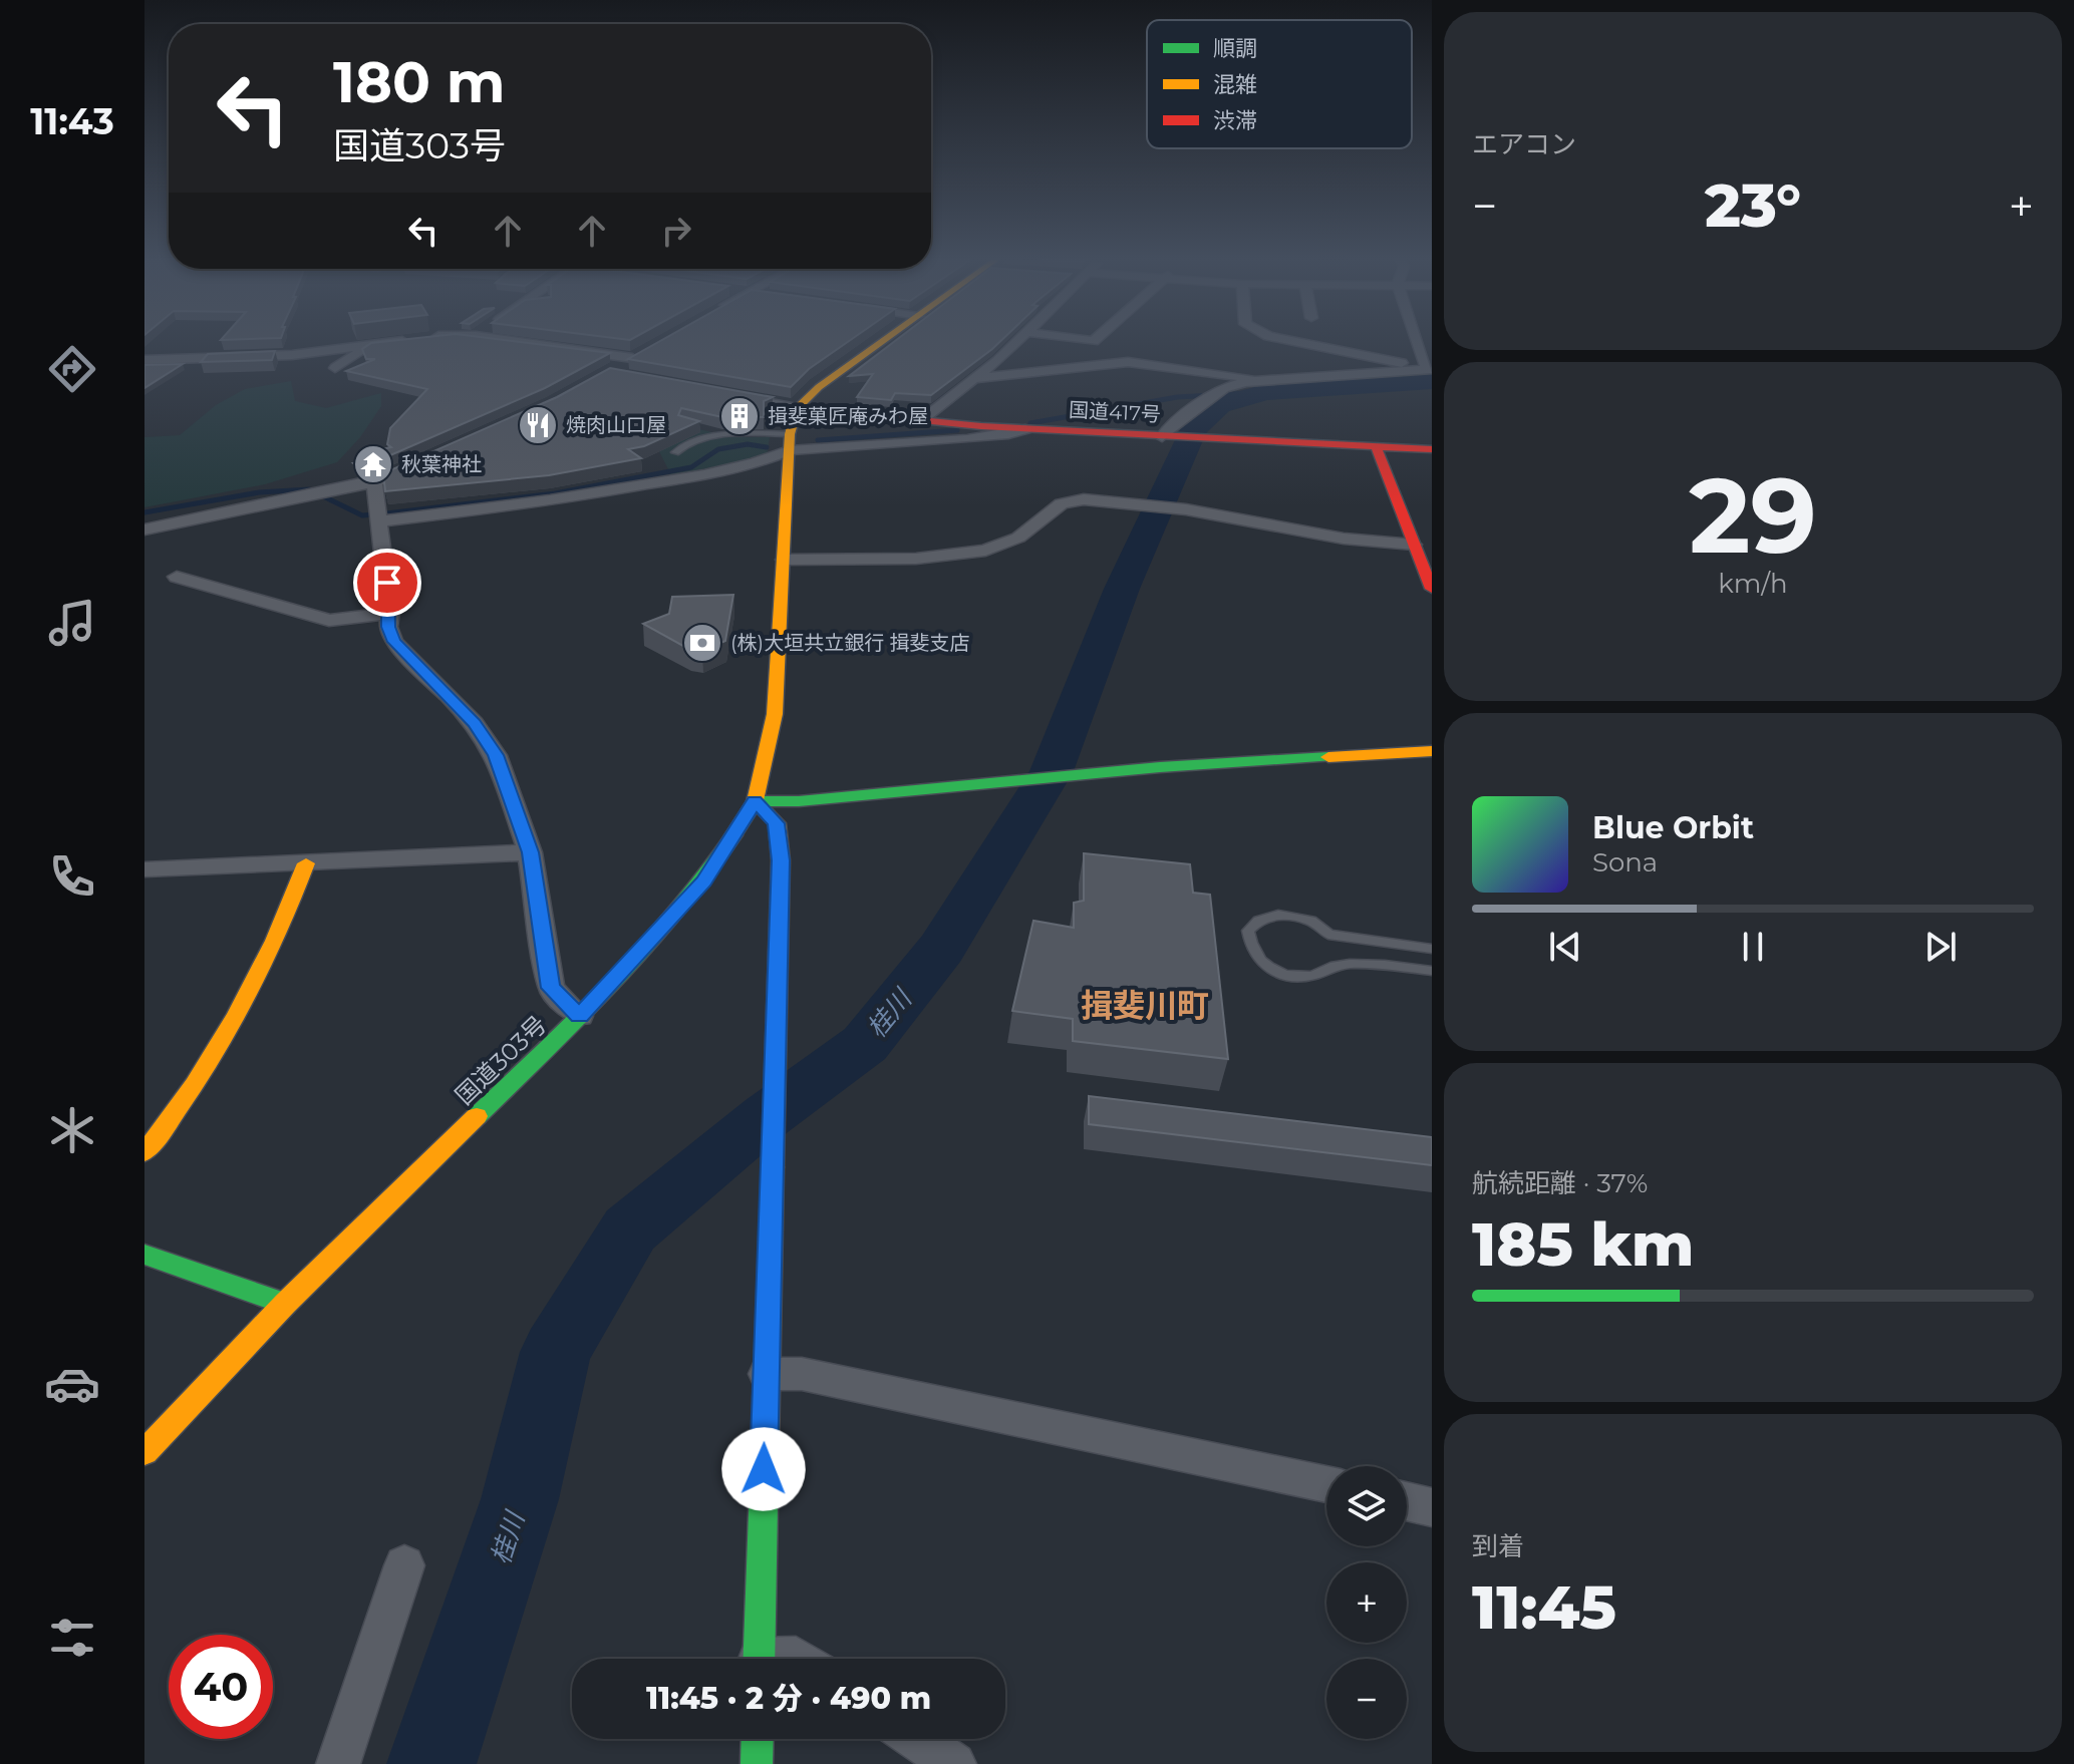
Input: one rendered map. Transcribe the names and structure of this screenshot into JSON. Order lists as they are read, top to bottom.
{
  "streets": {
    "main road": ["国道417号", "国道303号"]
  },
  "crossings": [
    ["国道417号", "国道303号"]
  ],
  "districts": ["揖斐川町"],
  "water": ["桂川"],
  "places": {
    "building": ["揖斐菓匠庵みわ屋"],
    "restaurant": ["焼肉山口屋"],
    "temple": ["秋葉神社"],
    "bank": ["(株)大垣共立銀行 揖斐支店"]
  },
  "legend": ["順調", "混雑", "渋滞"],
  "page": {
    "tabs": "11:43",
    "tile": [
      "エアコン",
      ["29", "km/h"],
      ["航続距離 · 37%", "185 km"],
      ["到着", "11:45"]
    ],
    "turn": ["180 m", "国道303号"],
    "heat": ["−", "23°", "+"],
    "song": ["Blue Orbit", "Sona"],
    "map_buttons": ["+", "−"],
    "limit": "40",
    "trip": "11:45 · 2 分 · 490 m"
  }
}
